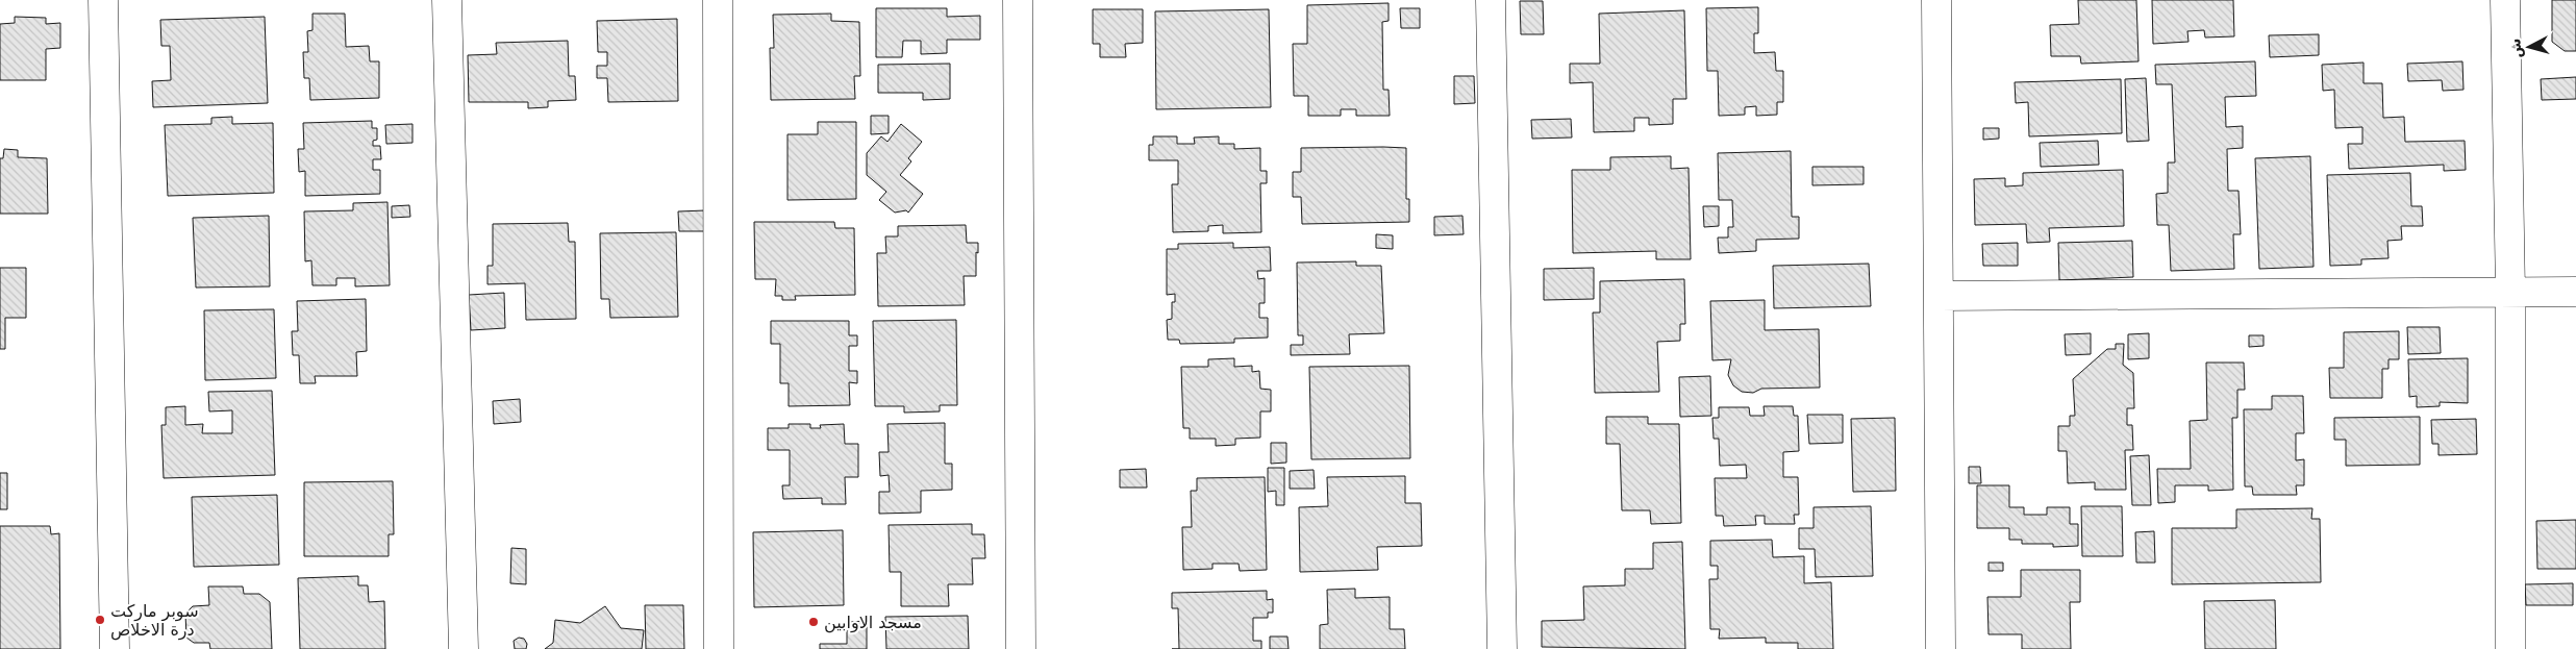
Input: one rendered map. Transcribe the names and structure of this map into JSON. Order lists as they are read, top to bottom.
{
  "places": ["سوبر ماركت درة الاخلاص", "مسجد الاوابين"],
  "north": "left"
}
